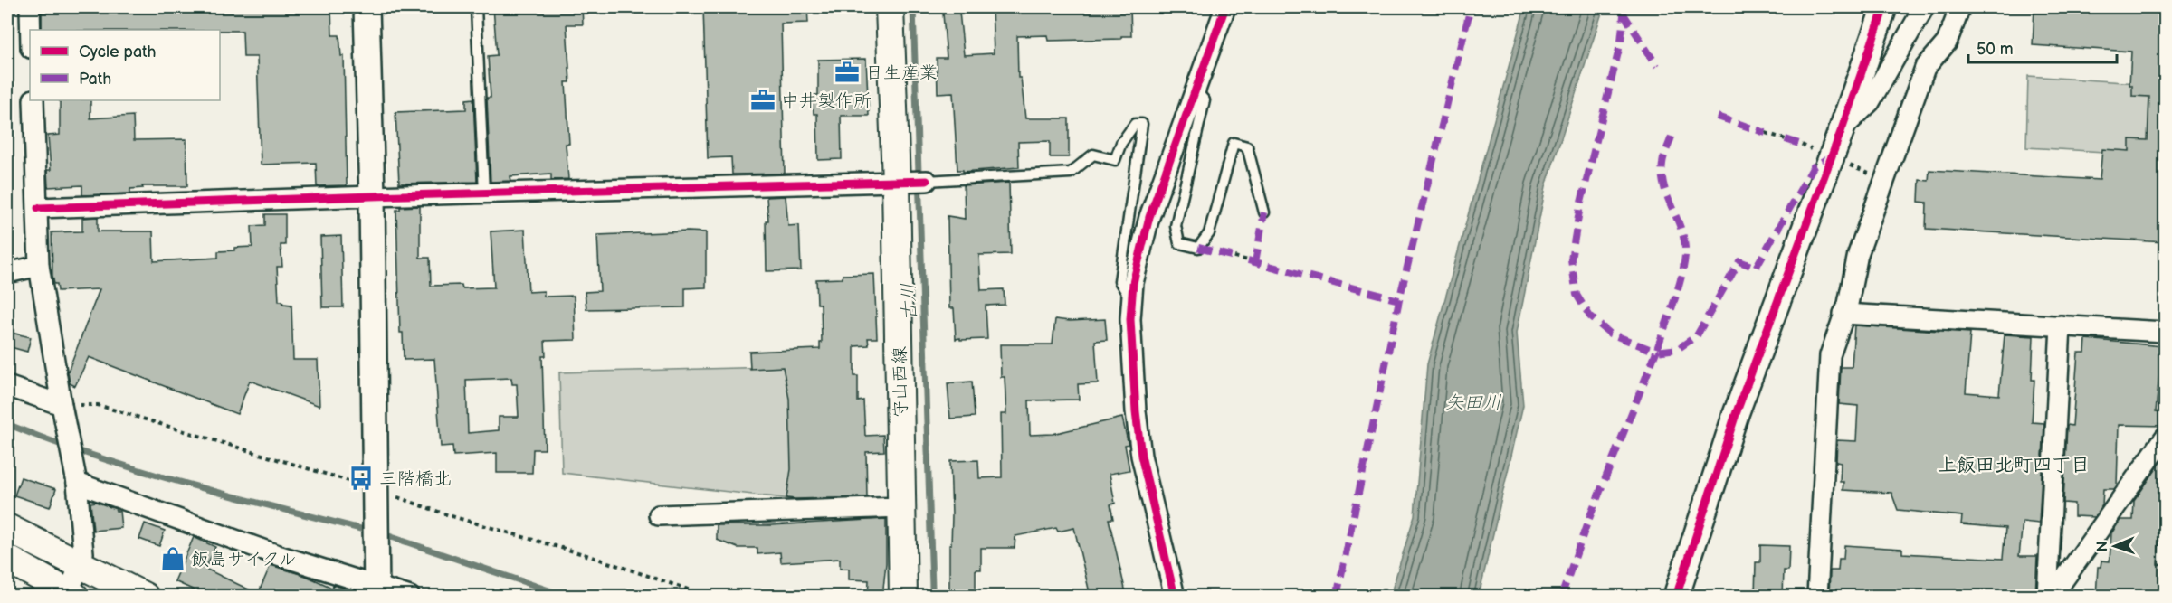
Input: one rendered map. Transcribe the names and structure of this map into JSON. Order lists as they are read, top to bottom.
{
  "streets": {
    "main road": ["守山西線"]
  },
  "districts": ["上飯田北町四丁目"],
  "water": ["古川", "矢田川"],
  "places": {
    "office": ["日生産業", "中井製作所"],
    "bus stop": ["三階橋北"],
    "shop": ["飯島サイクル"]
  },
  "legend": ["Cycle path", "Path"],
  "scale_bar": "50 m",
  "north": "left"
}
